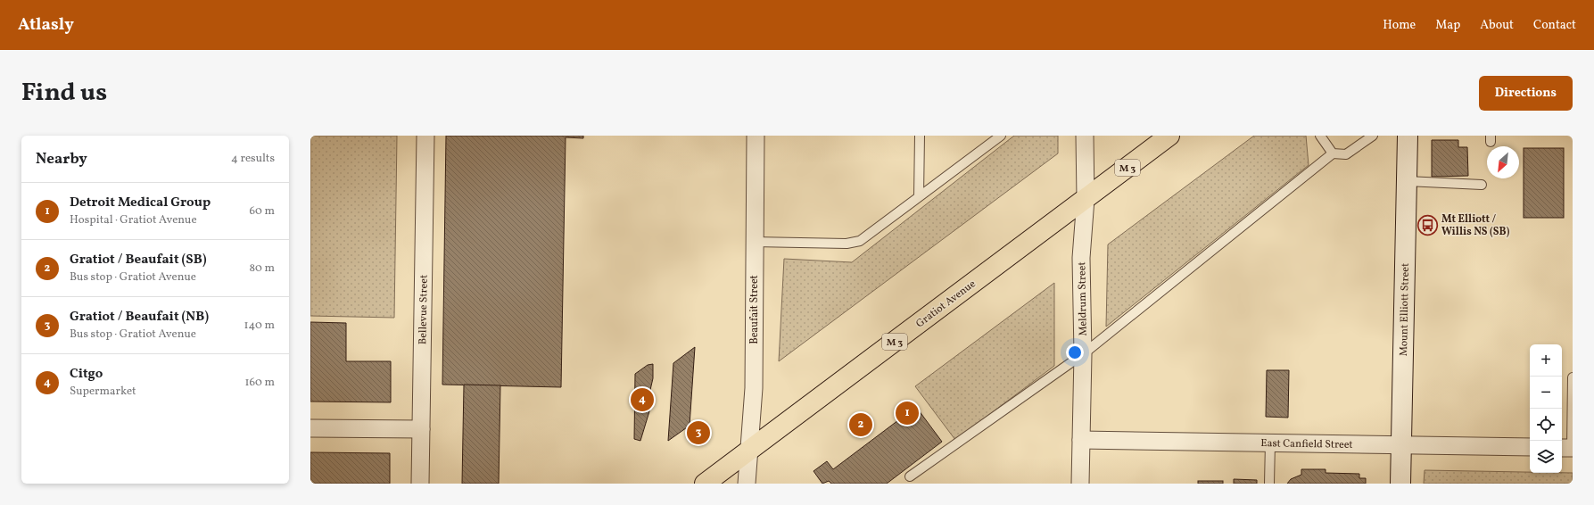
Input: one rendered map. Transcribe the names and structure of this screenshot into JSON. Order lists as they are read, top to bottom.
{
  "streets": {
    "main road": ["M 3", "Gratiot Avenue", "Mount Elliott Street"],
    "street": [
      "Meldrum Street",
      "Bellevue Street",
      "Beaufait Street",
      "East Canfield Street"
    ]
  },
  "crossings": [
    ["Meldrum Street", "Gratiot Avenue"],
    ["Meldrum Street", "East Canfield Street"],
    ["Gratiot Avenue", "Beaufait Street"],
    ["Mount Elliott Street", "East Canfield Street"]
  ],
  "places": {
    "bus stop": ["Mt Elliott / Willis NS (SB)"]
  },
  "north": "bottom left",
  "page": {
    "header": "Atlasly",
    "nav": [
      "Home",
      "Map",
      "About",
      "Contact"
    ],
    "title": "Find us",
    "buttons": "Directions",
    "heading": ["Nearby", "4 results"],
    "list": [
      {
        "mark": "1",
        "name": "Detroit Medical Group",
        "note": "Hospital · Gratiot Avenue",
        "value": "60 m"
      },
      {
        "mark": "2",
        "name": "Gratiot / Beaufait (SB)",
        "note": "Bus stop · Gratiot Avenue",
        "value": "80 m"
      },
      {
        "mark": "3",
        "name": "Gratiot / Beaufait (NB)",
        "note": "Bus stop · Gratiot Avenue",
        "value": "140 m"
      },
      {
        "mark": "4",
        "name": "Citgo",
        "note": "Supermarket",
        "value": "160 m"
      }
    ],
    "map_buttons": ["+", "−"],
    "pins": [
      "4",
      "1",
      "2",
      "3"
    ]
  }
}
